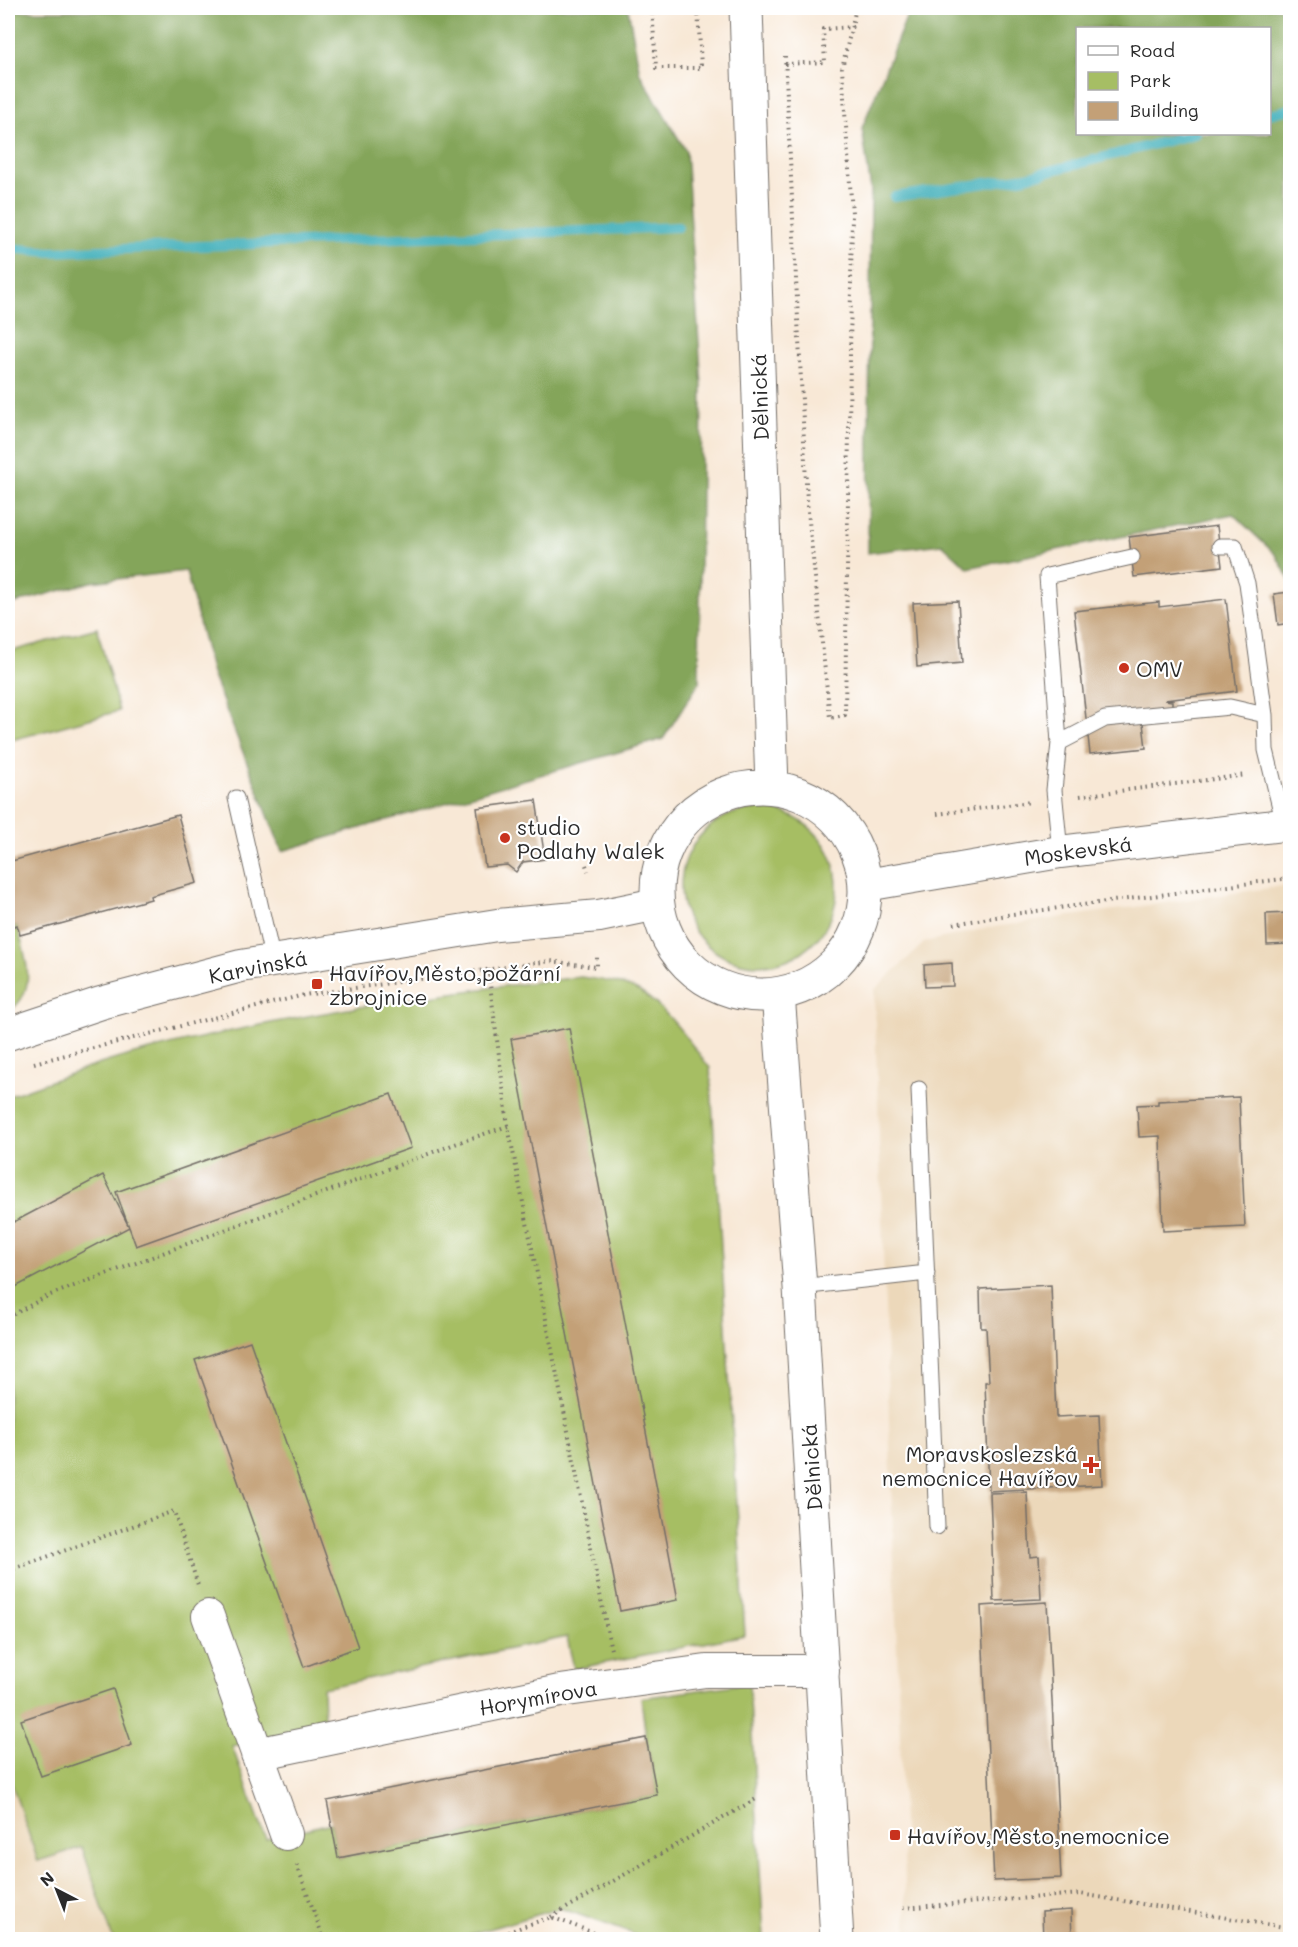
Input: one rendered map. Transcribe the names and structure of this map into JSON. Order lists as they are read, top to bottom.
{
  "streets": {
    "street": [
      "Dělnická",
      "Moskevská",
      "Karvinská",
      "Horymírova"
    ]
  },
  "crossings": [
    ["Dělnická", "Moskevská"],
    ["Dělnická", "Karvinská"],
    ["Dělnická", "Horymírova"],
    ["Moskevská", "Karvinská"]
  ],
  "places": {
    "other": ["OMV", "studio Podlahy Walek"],
    "transit": ["Havířov,Město,požární zbrojnice", "Havířov,Město,nemocnice"],
    "health": ["Moravskoslezská nemocnice Havířov"]
  },
  "legend": ["Road", "Park", "Building"],
  "north": "top left"
}
